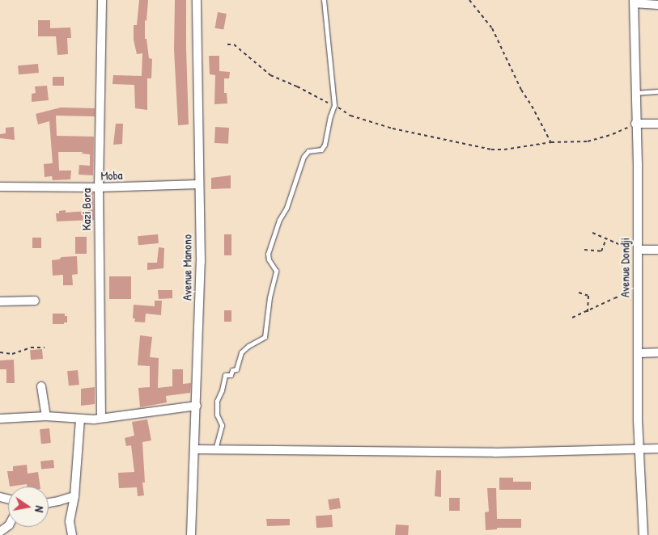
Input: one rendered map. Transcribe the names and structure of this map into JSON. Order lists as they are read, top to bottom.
{
  "streets": {
    "street": [
      "Moba",
      "Kazi Bora",
      "Avenue Manono",
      "Avenue Dondji"
    ]
  },
  "crossings": [
    ["Moba", "Kazi Bora"],
    ["Moba", "Avenue Manono"]
  ],
  "north": "right"
}
